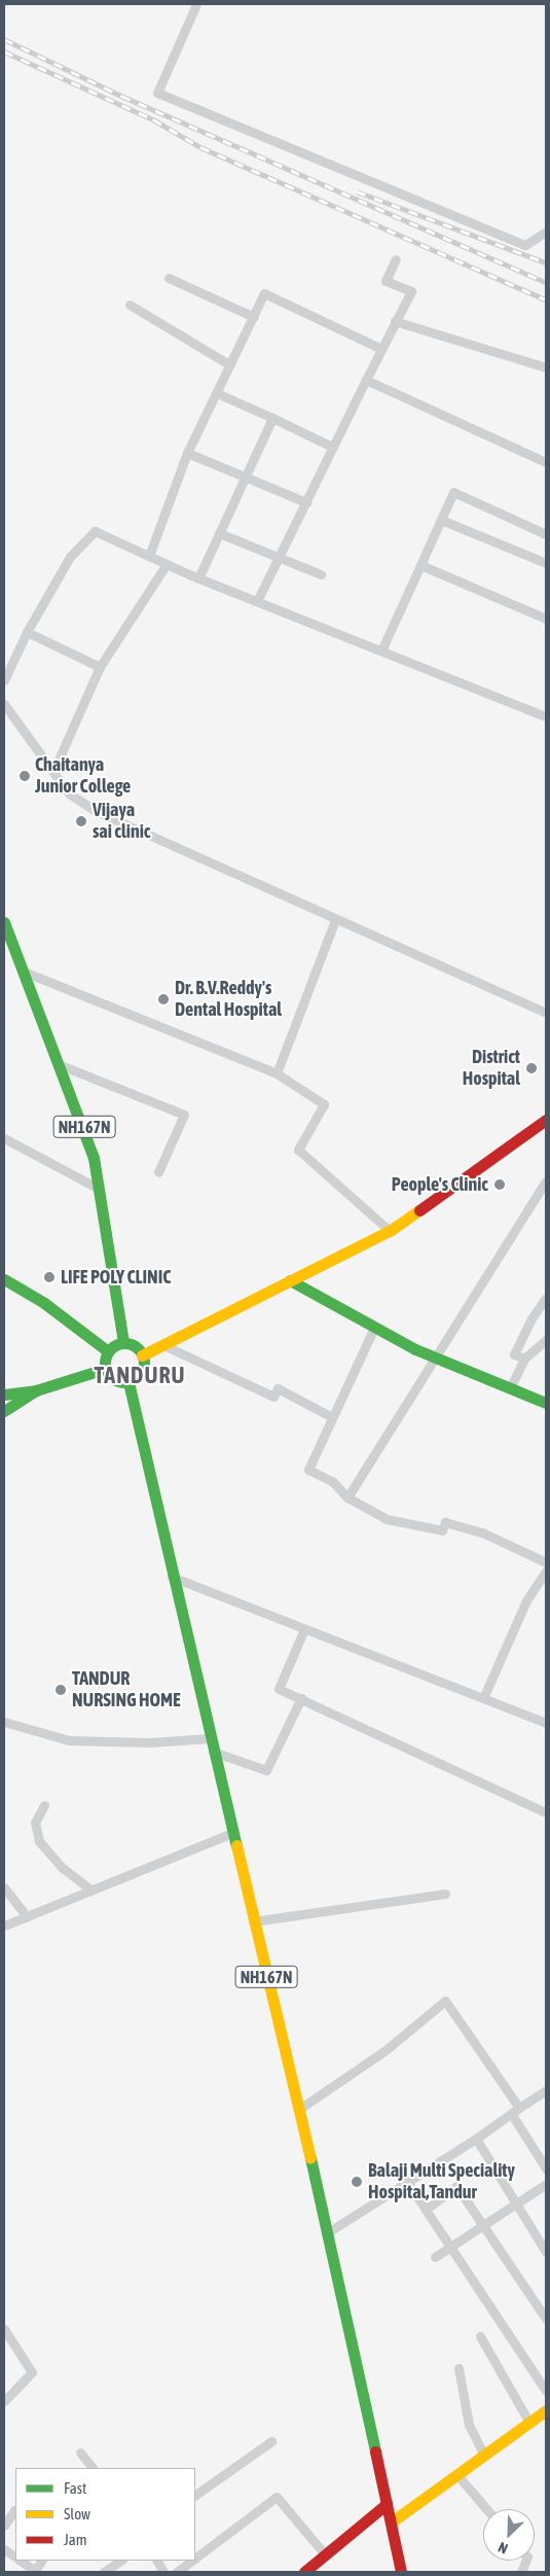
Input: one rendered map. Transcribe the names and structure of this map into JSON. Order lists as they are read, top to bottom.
{
  "streets": {
    "main road": ["NH167N"]
  },
  "districts": ["TANDURU"],
  "places": [
    "Chaitanya Junior College",
    "Vijaya sai clinic",
    "Dr. B.V.Reddy's Dental Hospital",
    "District Hospital",
    "People's Clinic",
    "LIFE POLY CLINIC",
    "TANDUR NURSING HOME",
    "Balaji Multi Speciality Hospital,Tandur"
  ],
  "legend": ["Fast", "Slow", "Jam"],
  "north": "bottom left"
}
